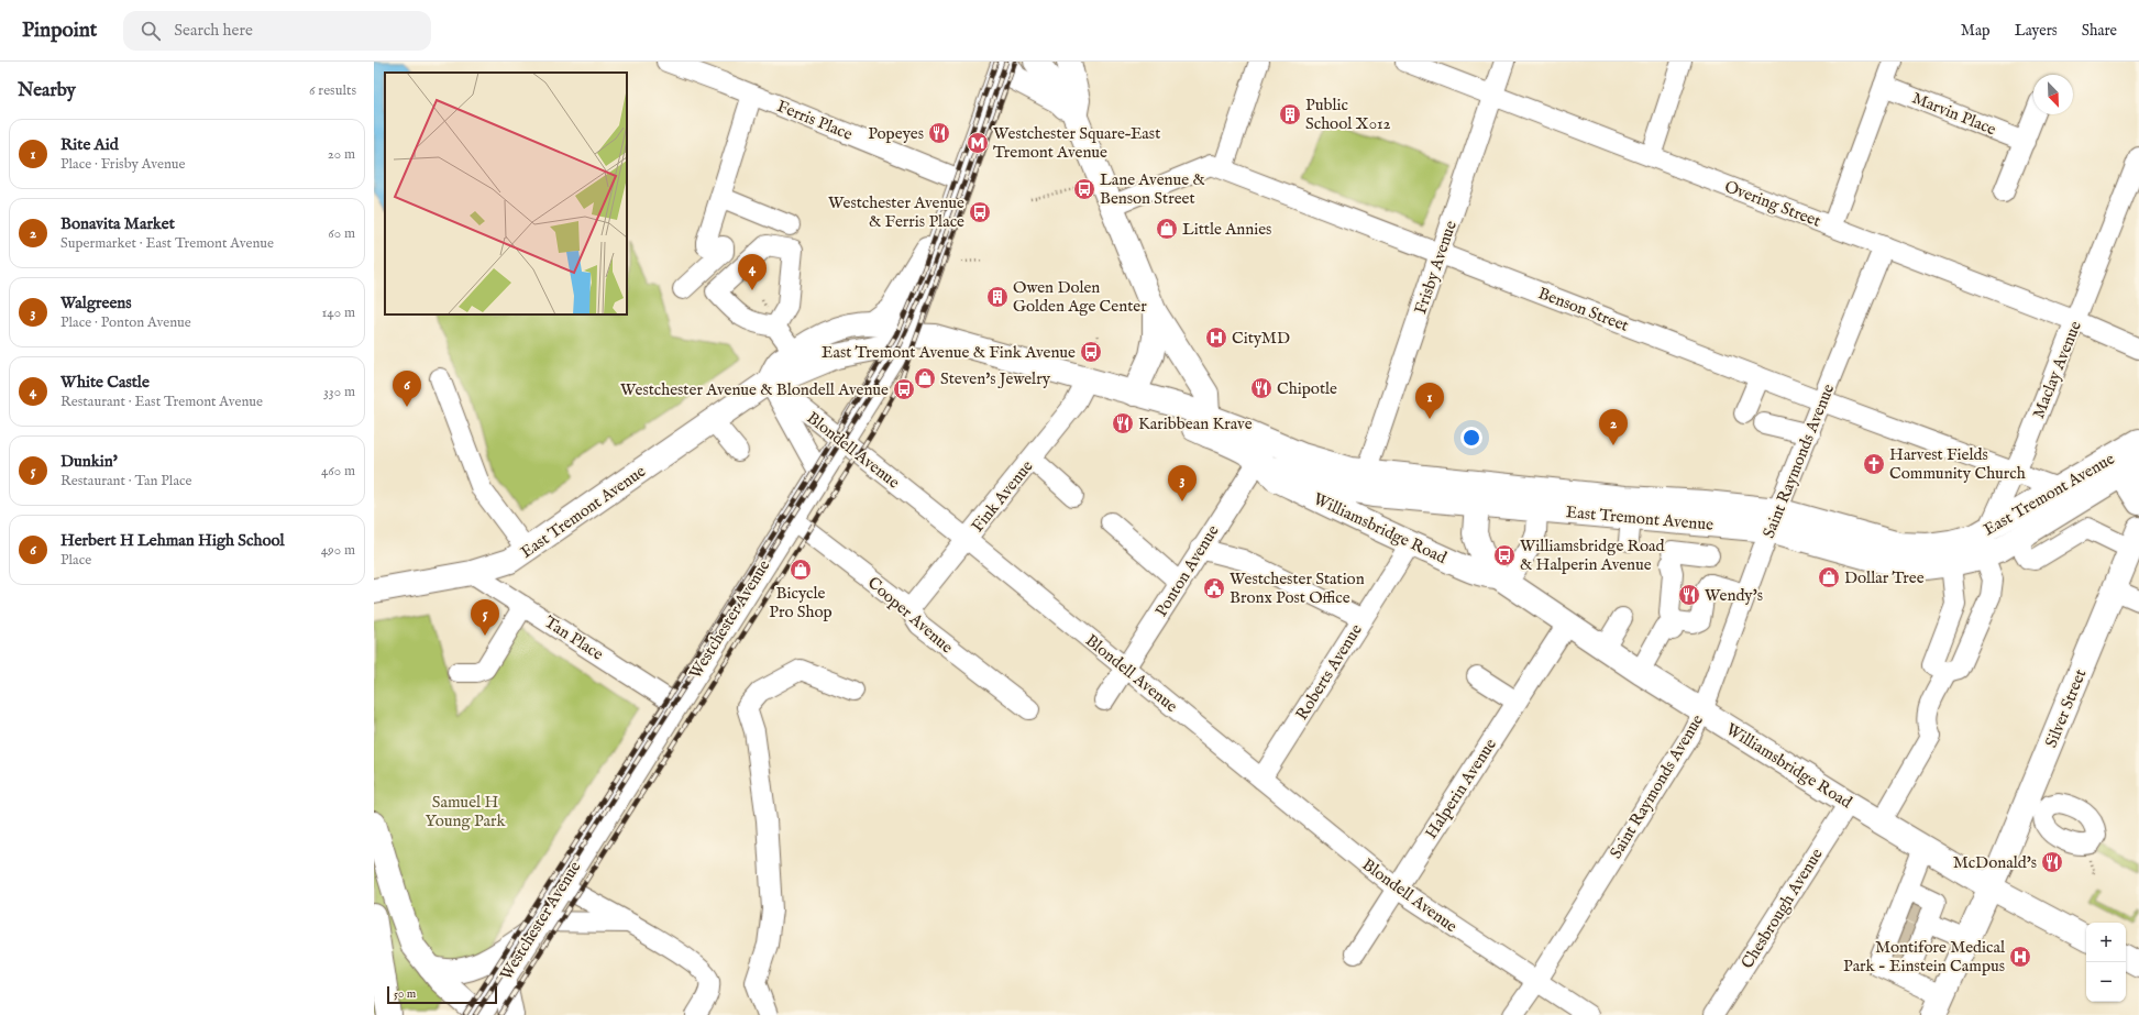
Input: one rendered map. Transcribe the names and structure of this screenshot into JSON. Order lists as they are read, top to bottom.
{
  "streets": {
    "main road": [
      "East Tremont Avenue",
      "Williamsbridge Road",
      "Westchester Avenue",
      "Silver Street"
    ],
    "street": [
      "Marvin Place",
      "Ferris Place",
      "Overing Street",
      "Frisby Avenue",
      "Benson Street",
      "Maclay Avenue",
      "Blondell Avenue",
      "Saint Raymonds Avenue",
      "Fink Avenue",
      "Ponton Avenue",
      "Cooper Avenue",
      "Tan Place",
      "Roberts Avenue",
      "Halperin Avenue",
      "Chesbrough Avenue"
    ]
  },
  "crossings": [
    ["Ferris Place", "Westchester Avenue"],
    ["Overing Street", "Frisby Avenue"],
    ["Overing Street", "Maclay Avenue"],
    ["Overing Street", "Saint Raymonds Avenue"],
    ["Frisby Avenue", "Benson Street"],
    ["Frisby Avenue", "East Tremont Avenue"],
    ["Benson Street", "Maclay Avenue"],
    ["Benson Street", "Saint Raymonds Avenue"],
    ["Benson Street", "East Tremont Avenue"],
    ["Maclay Avenue", "East Tremont Avenue"],
    ["Blondell Avenue", "Saint Raymonds Avenue"],
    ["Blondell Avenue", "East Tremont Avenue"],
    ["Blondell Avenue", "Fink Avenue"],
    ["Blondell Avenue", "Ponton Avenue"],
    ["Blondell Avenue", "Westchester Avenue"],
    ["Blondell Avenue", "Roberts Avenue"],
    ["Blondell Avenue", "Halperin Avenue"],
    ["Saint Raymonds Avenue", "East Tremont Avenue"],
    ["Saint Raymonds Avenue", "Williamsbridge Road"],
    ["East Tremont Avenue", "Fink Avenue"],
    ["East Tremont Avenue", "Williamsbridge Road"],
    ["East Tremont Avenue", "Ponton Avenue"],
    ["East Tremont Avenue", "Westchester Avenue"],
    ["East Tremont Avenue", "Tan Place"],
    ["Fink Avenue", "Cooper Avenue"],
    ["Williamsbridge Road", "Ponton Avenue"],
    ["Williamsbridge Road", "Roberts Avenue"],
    ["Williamsbridge Road", "Silver Street"],
    ["Williamsbridge Road", "Halperin Avenue"],
    ["Williamsbridge Road", "Chesbrough Avenue"],
    ["Cooper Avenue", "Westchester Avenue"],
    ["Westchester Avenue", "Tan Place"]
  ],
  "parks": ["Samuel H Young Park"],
  "places": {
    "building": ["Public School X012", "Owen Dolen Golden Age Center"],
    "restaurant": [
      "Popeyes",
      "Chipotle",
      "Karibbean Krave",
      "Wendy's",
      "McDonald's"
    ],
    "metro station": ["Westchester Square–East Tremont Avenue"],
    "bus stop": [
      "Lane Avenue & Benson Street",
      "Westchester Avenue & Ferris Place",
      "East Tremont Avenue & Fink Avenue",
      "Westchester Avenue & Blondell Avenue",
      "Williamsbridge Road & Halperin Avenue"
    ],
    "shop": [
      "Little Annies",
      "Steven's Jewelry",
      "Bicycle Pro Shop",
      "Dollar Tree"
    ],
    "hospital": ["CityMD", "Montifore Medical Park - Einstein Campus"],
    "church": ["Harvest Fields Community Church"],
    "public building": ["Westchester Station Bronx Post Office"]
  },
  "scale_bar": "50 m",
  "north": "bottom right",
  "page": {
    "header": "Pinpoint",
    "search": "Search here",
    "nav": ["Map", "Layers", "Share"],
    "heading": ["Nearby", "6 results"],
    "list": [
      {
        "mark": "1",
        "name": "Rite Aid",
        "note": "Place · Frisby Avenue",
        "value": "20 m"
      },
      {
        "mark": "2",
        "name": "Bonavita Market",
        "note": "Supermarket · East Tremont Avenue",
        "value": "60 m"
      },
      {
        "mark": "3",
        "name": "Walgreens",
        "note": "Place · Ponton Avenue",
        "value": "140 m"
      },
      {
        "mark": "4",
        "name": "White Castle",
        "note": "Restaurant · East Tremont Avenue",
        "value": "330 m"
      },
      {
        "mark": "5",
        "name": "Dunkin'",
        "note": "Restaurant · Tan Place",
        "value": "460 m"
      },
      {
        "mark": "6",
        "name": "Herbert H Lehman High School",
        "note": "Place",
        "value": "490 m"
      }
    ],
    "pins": [
      "4",
      "6",
      "1",
      "2",
      "3",
      "5"
    ],
    "map_buttons": ["+", "−"],
    "scale": "50 m"
  }
}
